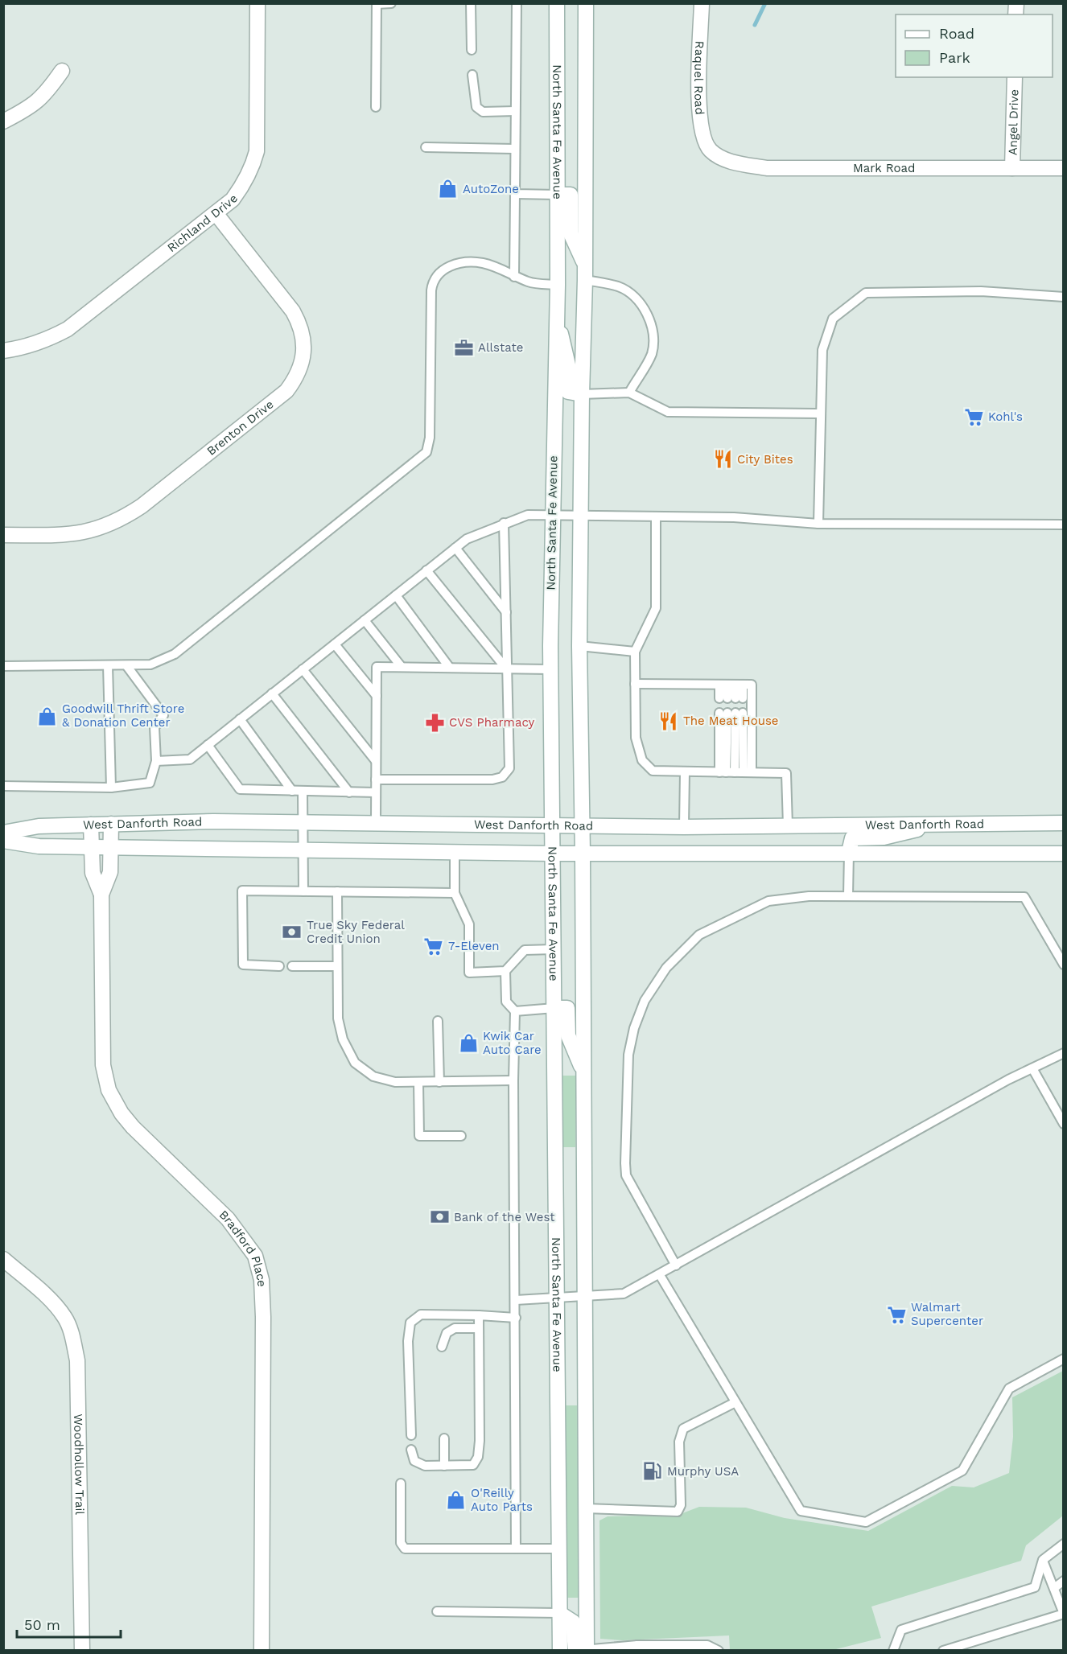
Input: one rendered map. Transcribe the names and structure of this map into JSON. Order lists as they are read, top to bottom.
{
  "streets": {
    "street": [
      "Raquel Road",
      "Angel Drive",
      "North Santa Fe Avenue",
      "Mark Road",
      "Richland Drive",
      "Brenton Drive",
      "West Danforth Road",
      "Bradford Place",
      "Woodhollow Trail"
    ]
  },
  "crossings": [
    ["Raquel Road", "Mark Road"],
    ["Angel Drive", "Mark Road"],
    ["North Santa Fe Avenue", "West Danforth Road"],
    ["Richland Drive", "Brenton Drive"],
    ["West Danforth Road", "Bradford Place"]
  ],
  "places": {
    "shop": [
      "AutoZone",
      "Goodwill Thrift Store & Donation Center",
      "Kwik Car Auto Care",
      "O'Reilly Auto Parts"
    ],
    "office": ["Allstate"],
    "supermarket": ["Kohl's", "7-Eleven", "Walmart Supercenter"],
    "restaurant": ["City Bites", "The Meat House"],
    "pharmacy": ["CVS Pharmacy"],
    "bank": ["True Sky Federal Credit Union", "Bank of the West"],
    "fuel station": ["Murphy USA"]
  },
  "legend": ["Road", "Park"],
  "scale_bar": "50 m"
}
